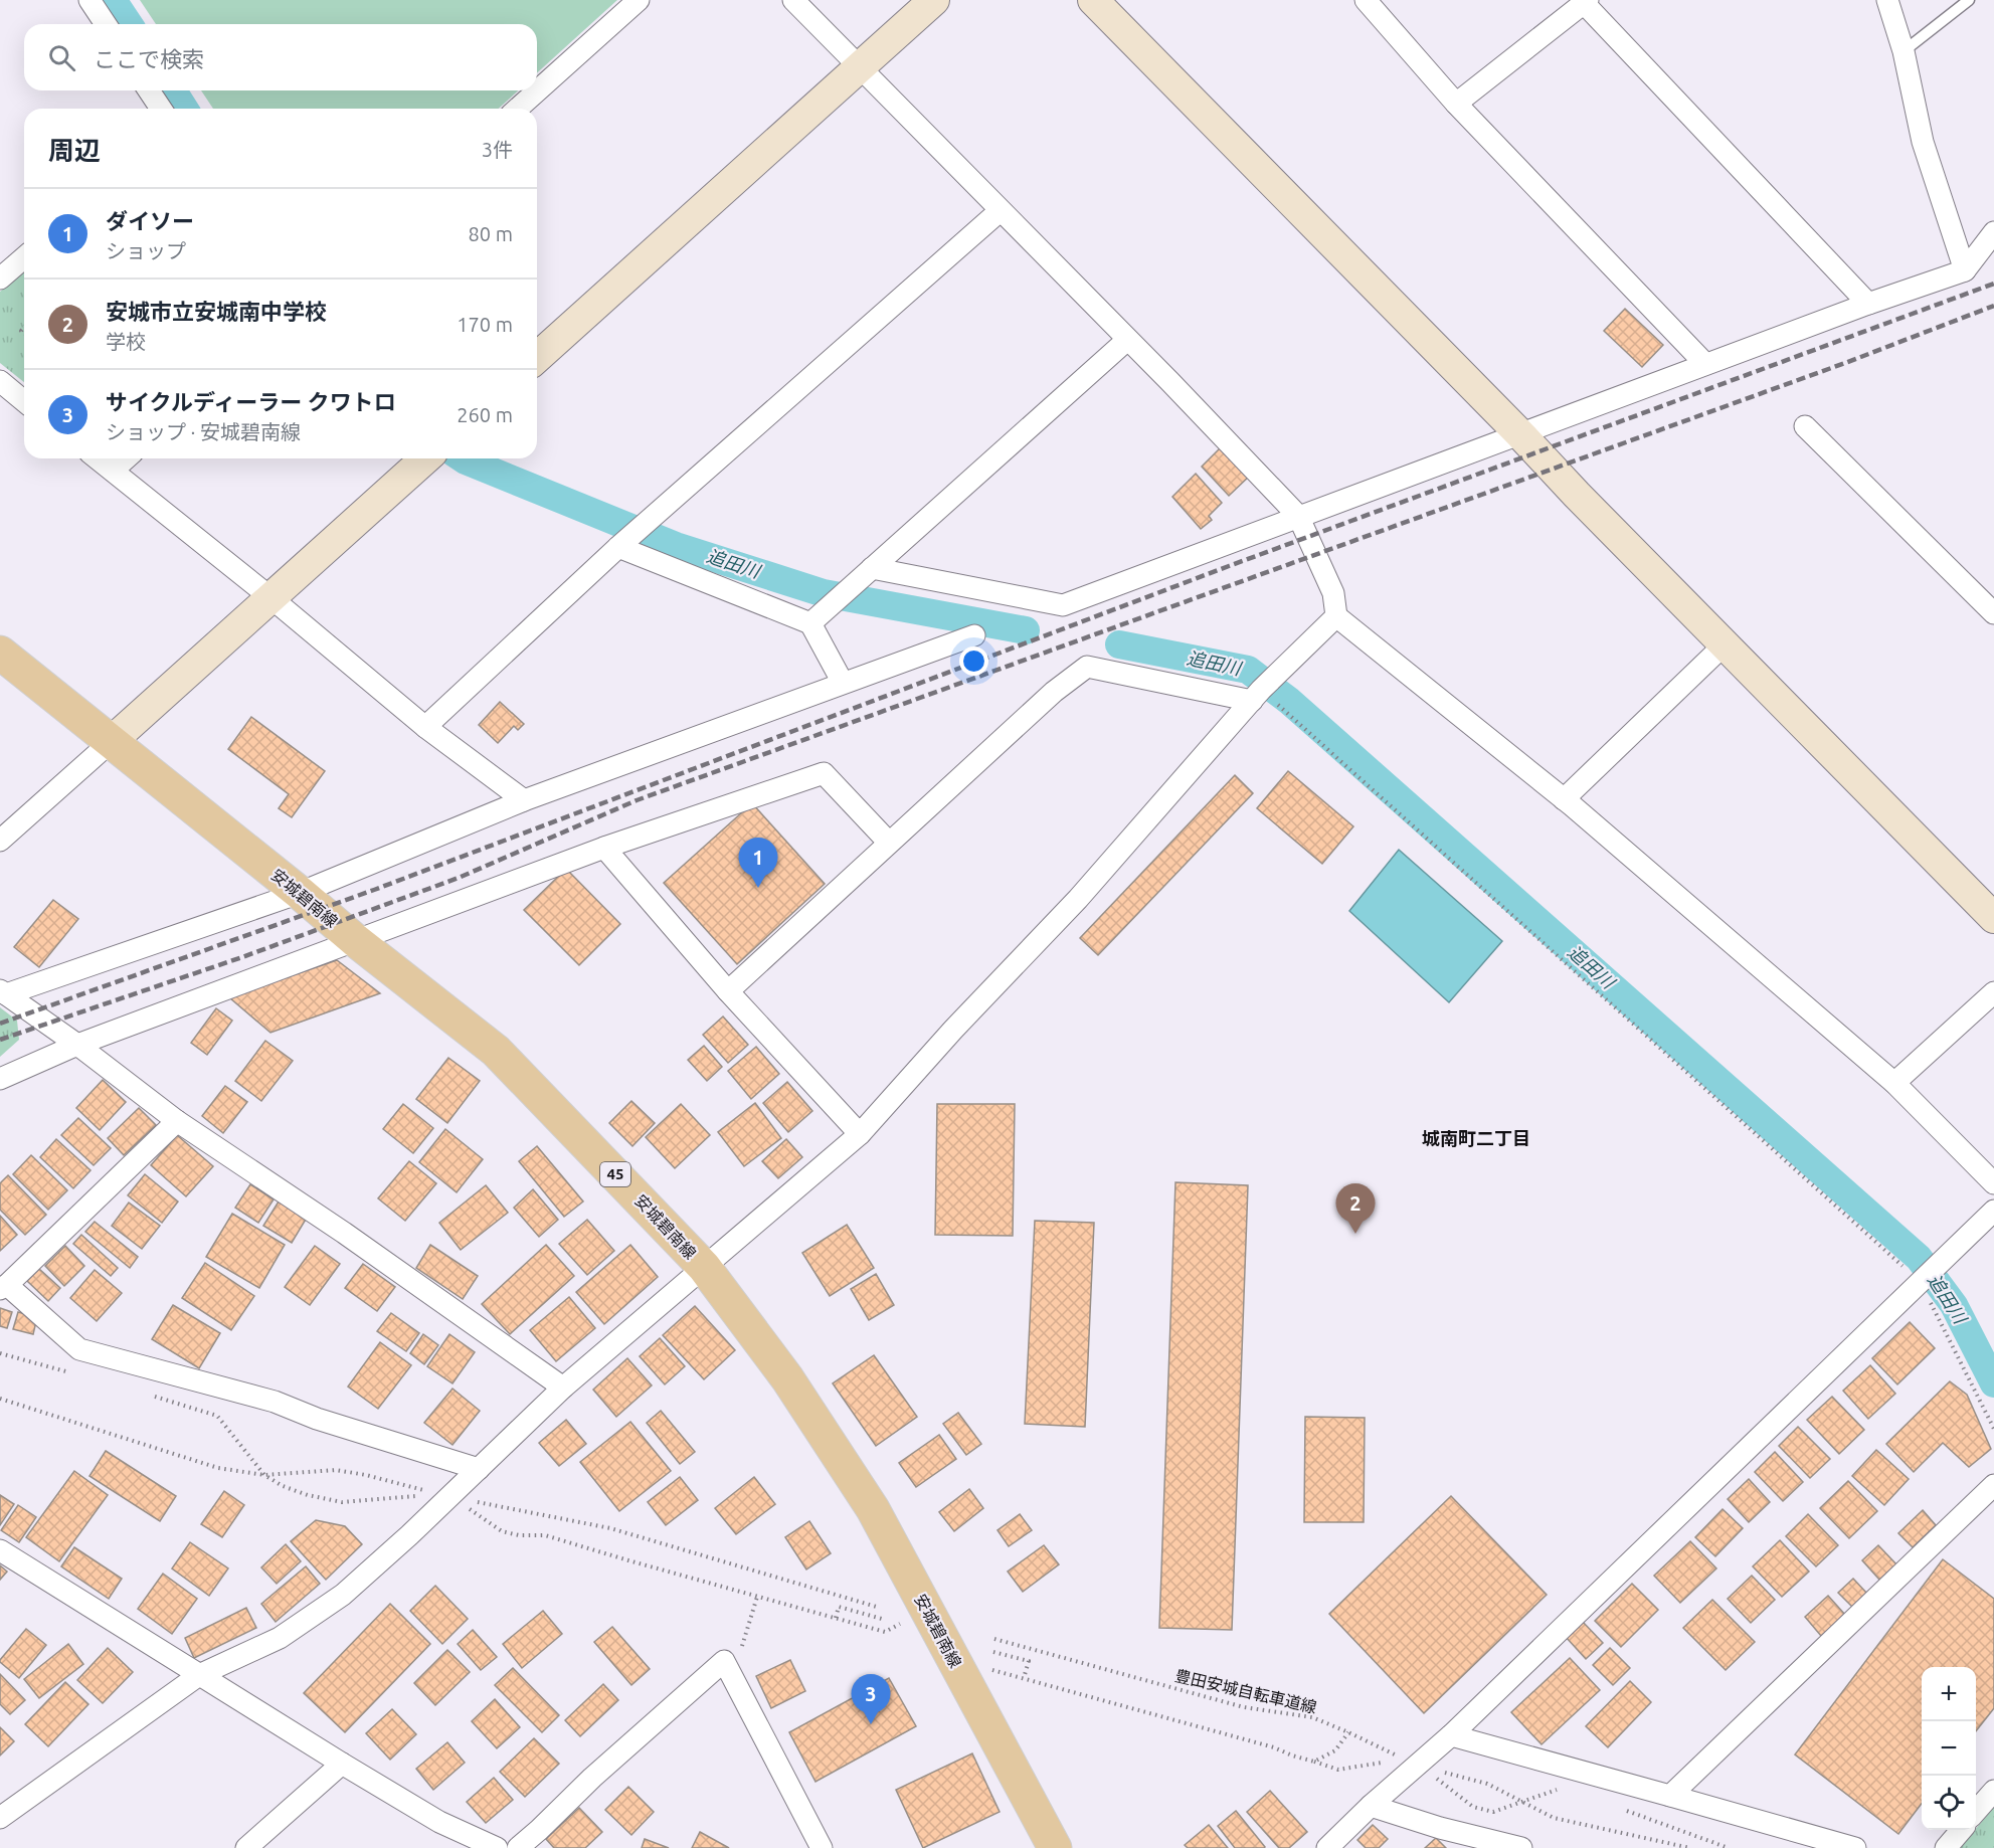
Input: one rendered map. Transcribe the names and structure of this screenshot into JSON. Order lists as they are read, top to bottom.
{
  "streets": {
    "main road": ["安城碧南線", "45"],
    "path": ["豊田安城自転車道線"]
  },
  "districts": ["城南町二丁目"],
  "water": ["追田川"],
  "page": {
    "search": "ここで検索",
    "heading": ["周辺", "3件"],
    "list": [
      {
        "mark": "1",
        "name": "ダイソー",
        "note": "ショップ",
        "value": "80 m"
      },
      {
        "mark": "2",
        "name": "安城市立安城南中学校",
        "note": "学校",
        "value": "170 m"
      },
      {
        "mark": "3",
        "name": "サイクルディーラー クワトロ",
        "note": "ショップ · 安城碧南線",
        "value": "260 m"
      }
    ],
    "pins": ["1", "2", "3"],
    "map_buttons": ["+", "−"]
  }
}
